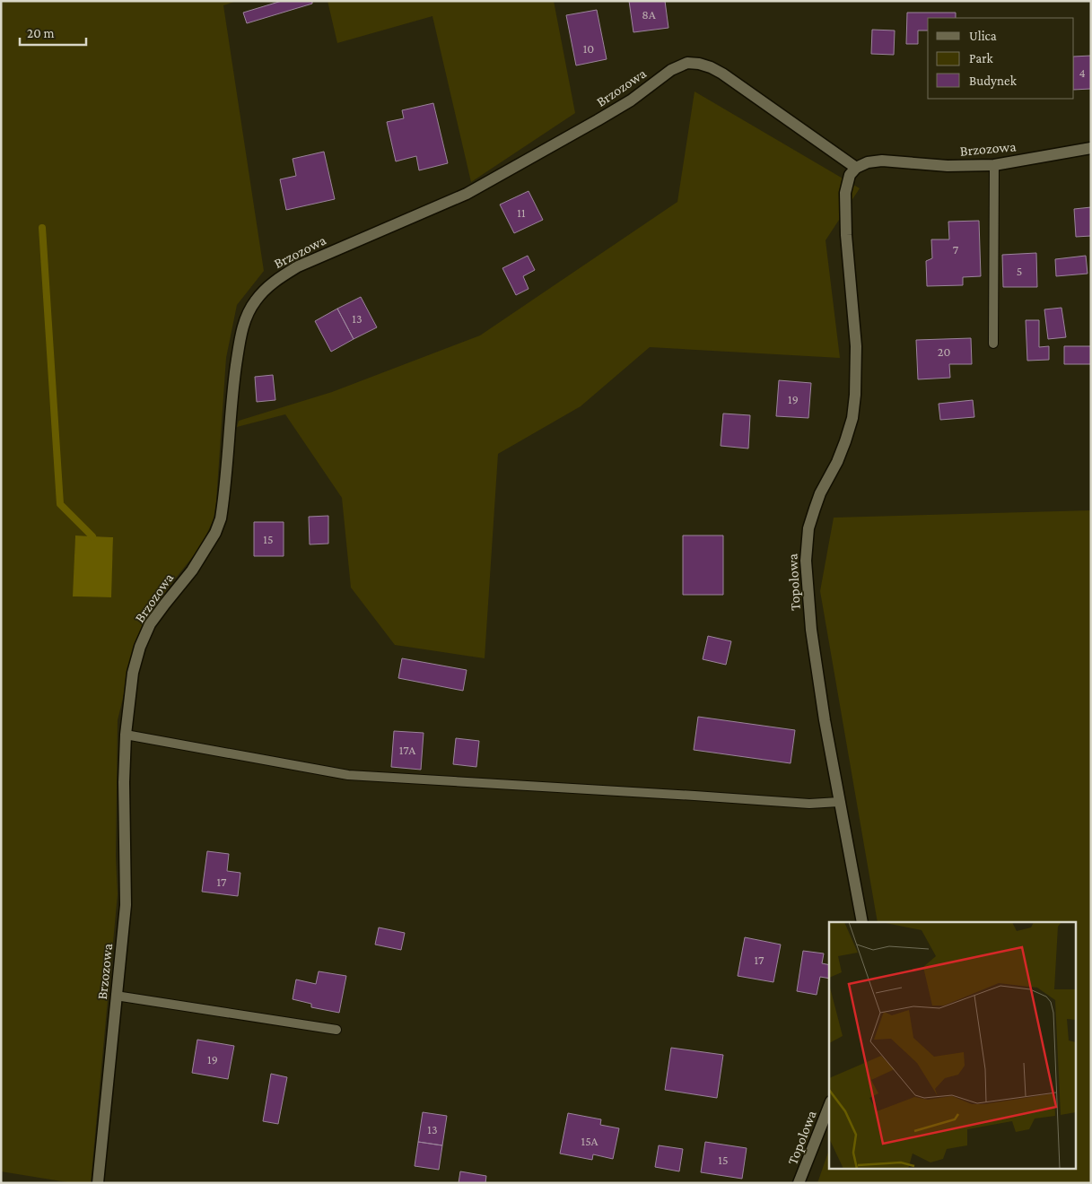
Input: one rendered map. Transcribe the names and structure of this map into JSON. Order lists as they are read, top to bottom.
{
  "streets": {
    "street": ["Brzozowa", "Topolowa"]
  },
  "crossings": [
    ["Brzozowa", "Topolowa"]
  ],
  "house_numbers": [
    "8A",
    "10",
    "4",
    "11",
    "7",
    "5",
    "13",
    "20",
    "19",
    "15",
    "17A",
    "17",
    "17",
    "19",
    "13",
    "15A",
    "15"
  ],
  "legend": ["Ulica", "Park", "Budynek"],
  "scale_bar": "20 m"
}
